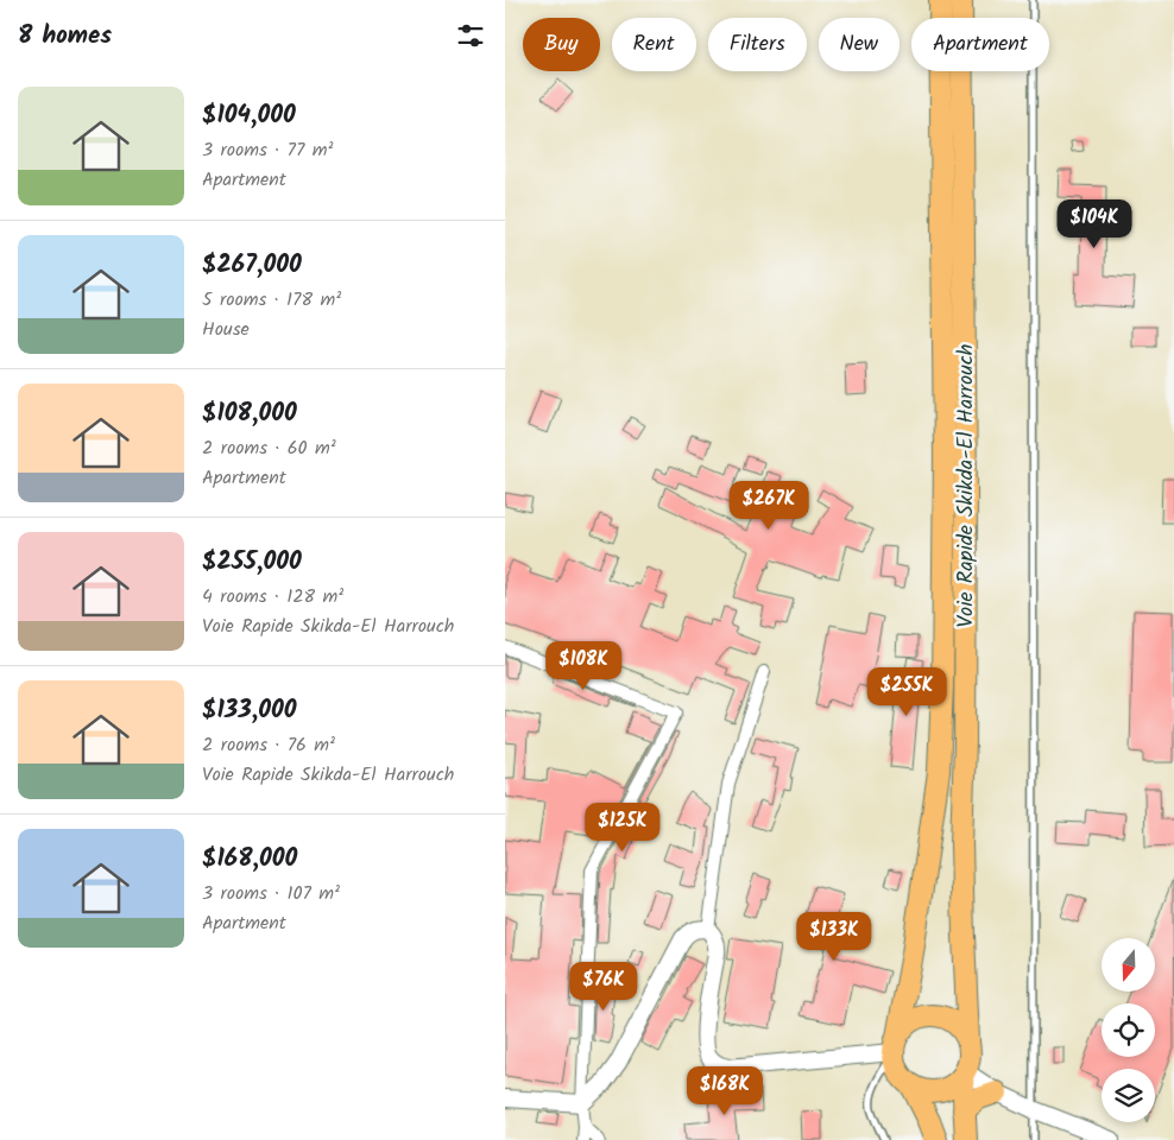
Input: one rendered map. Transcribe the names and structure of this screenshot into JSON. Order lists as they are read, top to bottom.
{
  "streets": {
    "highway": ["Voie Rapide Skikda-El Harrouch"]
  },
  "north": "bottom",
  "page": {
    "heading": "8 homes",
    "chip": [
      "Buy",
      "Rent",
      "Filters",
      "New",
      "Apartment"
    ],
    "list": [
      {
        "name": "$104,000",
        "note": "3 rooms · 77 m² · Apartment"
      },
      {
        "name": "$267,000",
        "note": "5 rooms · 178 m² · House"
      },
      {
        "name": "$108,000",
        "note": "2 rooms · 60 m² · Apartment"
      },
      {
        "name": "$255,000",
        "note": "4 rooms · 128 m² · Voie Rapide Skikda-El Harrouch"
      },
      {
        "name": "$133,000",
        "note": "2 rooms · 76 m² · Voie Rapide Skikda-El Harrouch"
      },
      {
        "name": "$168,000",
        "note": "3 rooms · 107 m² · Apartment"
      }
    ],
    "price": [
      "$104K",
      "$267K",
      "$108K",
      "$255K",
      "$125K",
      "$133K",
      "$76K",
      "$168K"
    ]
  }
}
